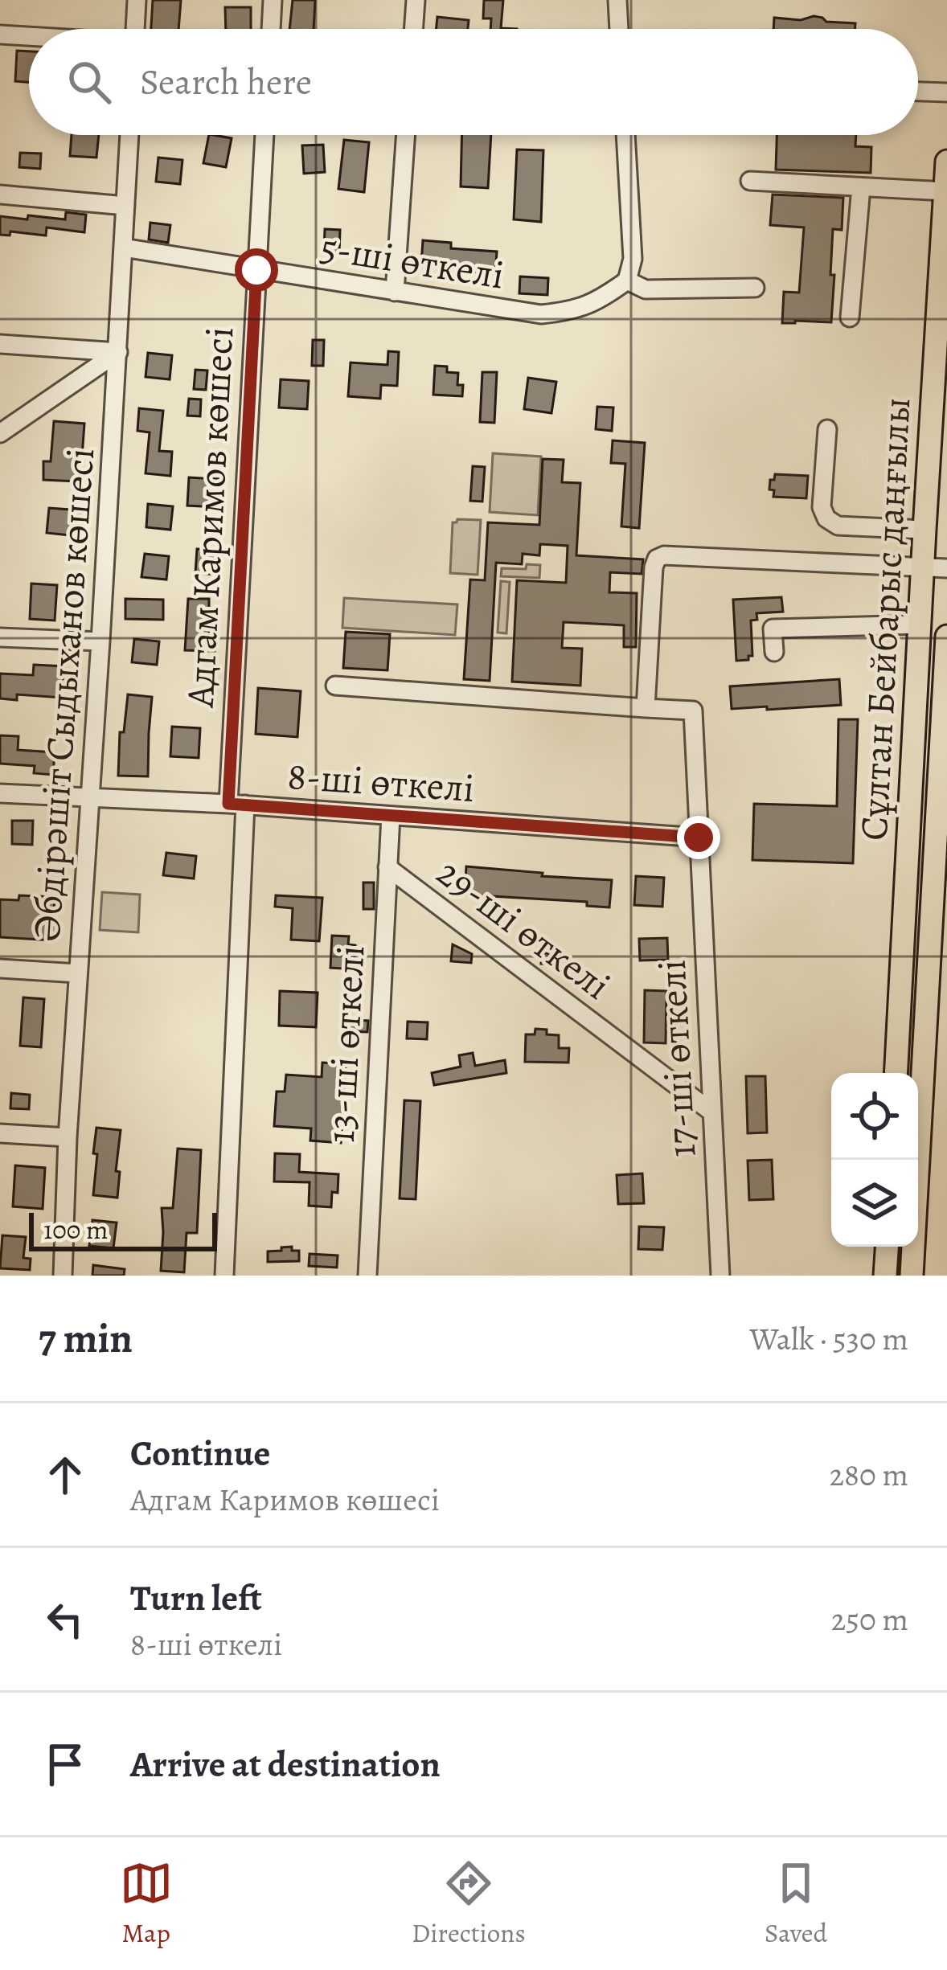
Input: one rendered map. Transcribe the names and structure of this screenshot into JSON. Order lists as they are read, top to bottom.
{
  "streets": {
    "main road": ["Сұлтан Бейбарыс даңғылы"],
    "street": [
      "5-ші өткелі",
      "Адгам Каримов көшесі",
      "Әбдірәшіт Сыдыханов көшесі",
      "8-ші өткелі",
      "29-ші өткелі",
      "13-ші өткелі",
      "17-ші өткелі"
    ]
  },
  "crossings": [
    ["5-ші өткелі", "Адгам Каримов көшесі"],
    ["5-ші өткелі", "Әбдірәшіт Сыдыханов көшесі"],
    ["Адгам Каримов көшесі", "8-ші өткелі"],
    ["Әбдірәшіт Сыдыханов көшесі", "8-ші өткелі"],
    ["8-ші өткелі", "13-ші өткелі"],
    ["8-ші өткелі", "17-ші өткелі"],
    ["29-ші өткелі", "13-ші өткелі"],
    ["29-ші өткелі", "17-ші өткелі"]
  ],
  "scale_bar": "100 m",
  "page": {
    "search": "Search here",
    "scale": "100 m",
    "heading": ["7 min", "Walk · 530 m"],
    "list": [
      ["Continue", "Адгам Каримов көшесі", "280 m"],
      ["Turn left", "8-ші өткелі", "250 m"],
      "Arrive at destination"
    ],
    "nav": ["Map", "Directions", "Saved"]
  }
}
